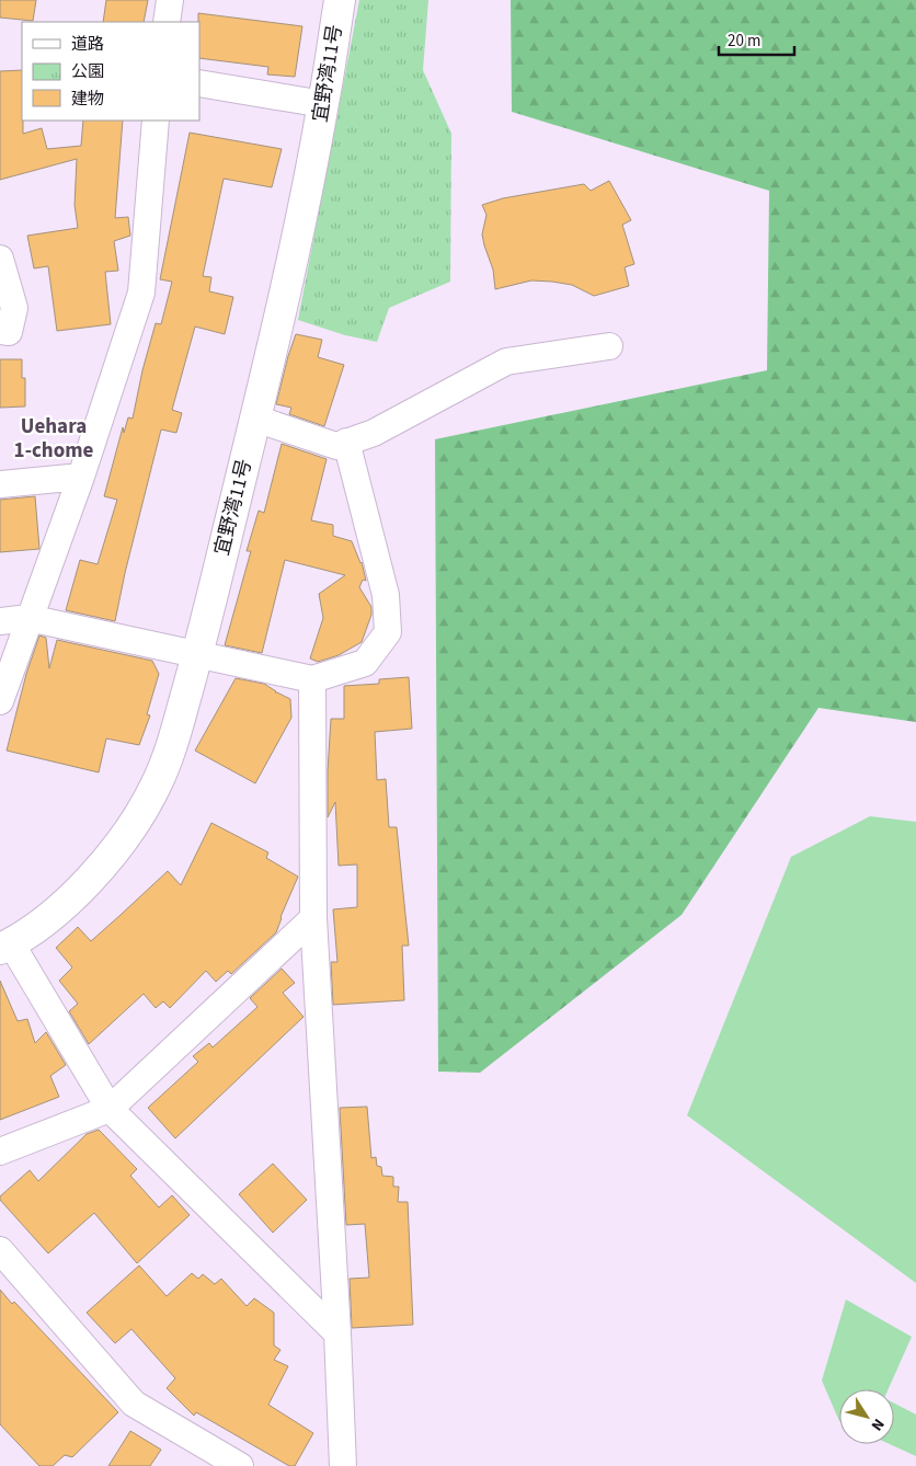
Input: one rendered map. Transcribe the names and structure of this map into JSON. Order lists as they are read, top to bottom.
{
  "streets": {
    "street": ["宜野湾11号"]
  },
  "districts": ["Uehara 1-chome"],
  "legend": ["道路", "公園", "建物"],
  "scale_bar": "20 m",
  "north": "bottom right"
}
